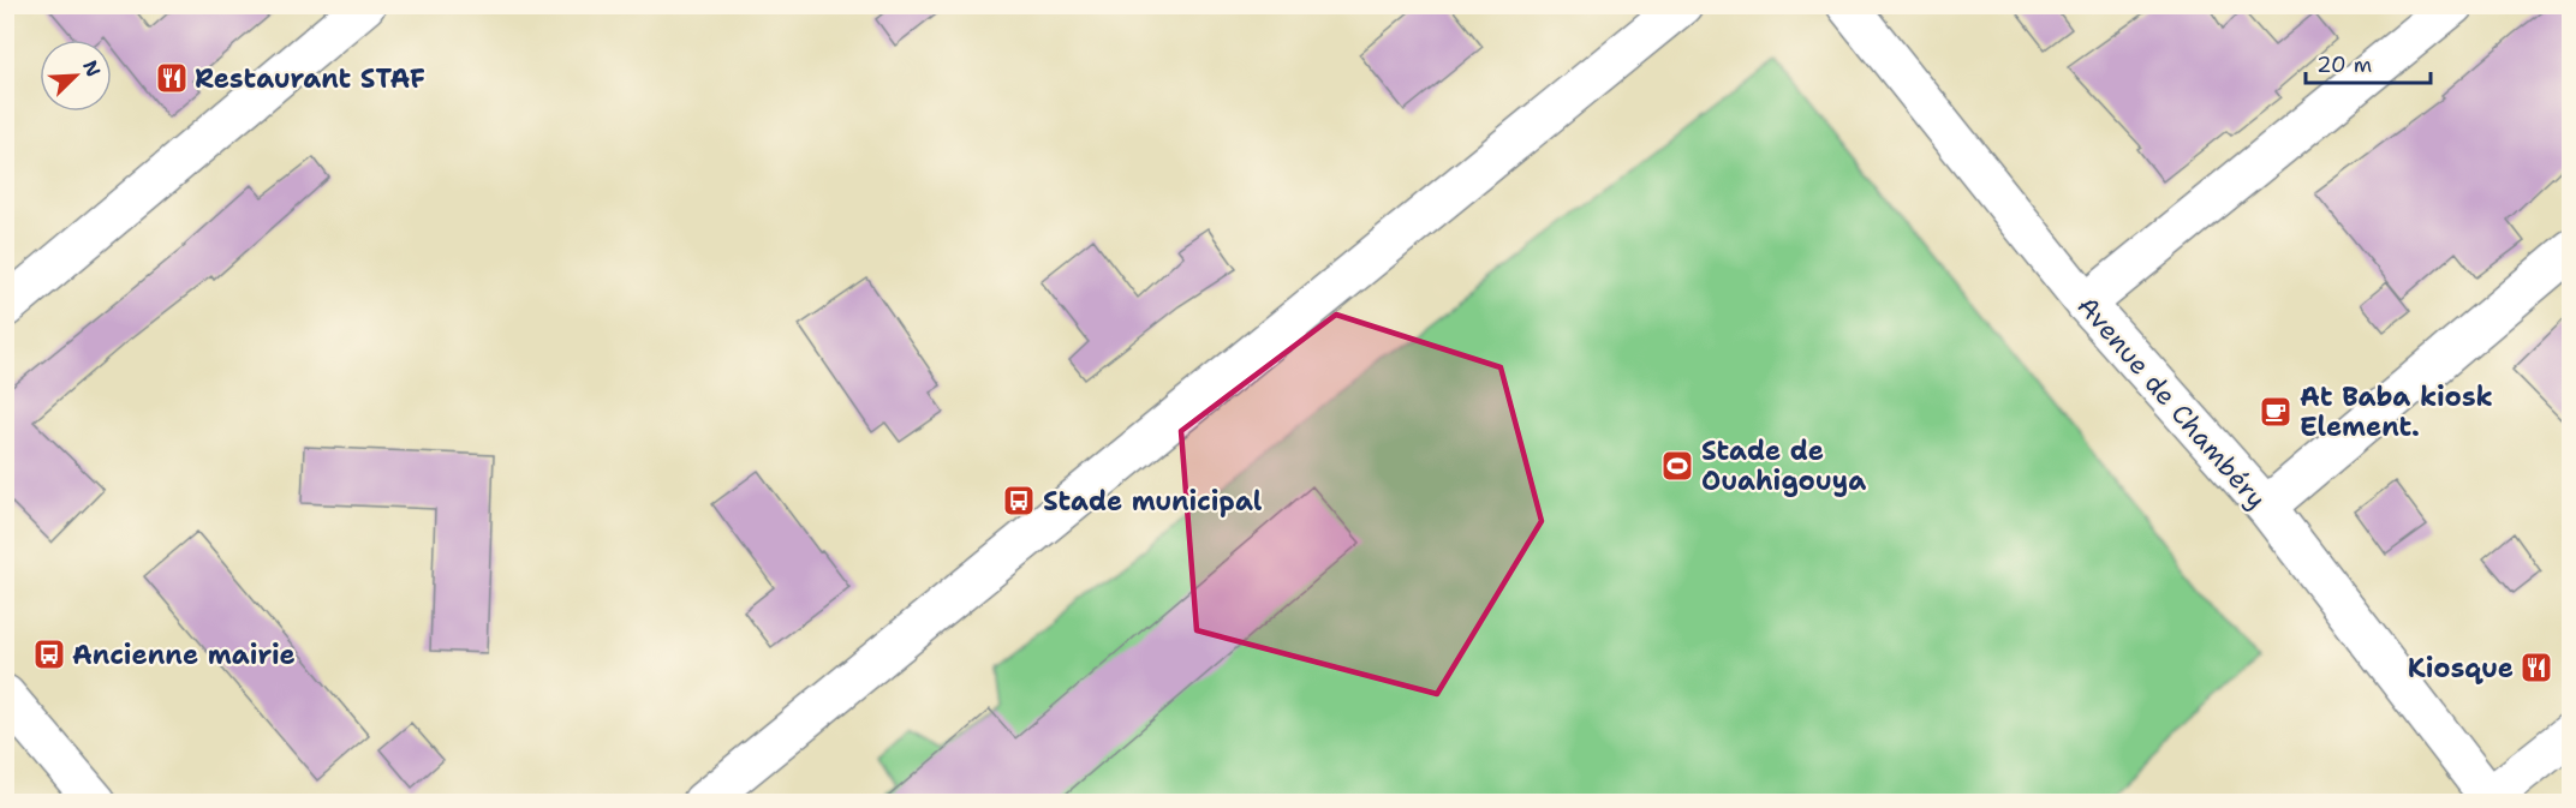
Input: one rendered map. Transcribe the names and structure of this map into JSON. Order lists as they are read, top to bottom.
{
  "streets": {
    "street": ["Avenue de Chambéry"]
  },
  "places": {
    "restaurant": ["Restaurant STAF", "Kiosque"],
    "cafe": ["At Baba kiosk Element."],
    "sports": ["Stade de Ouahigouya"],
    "bus stop": ["Stade municipal", "Ancienne mairie"]
  },
  "scale_bar": "20 m",
  "north": "top right"
}
